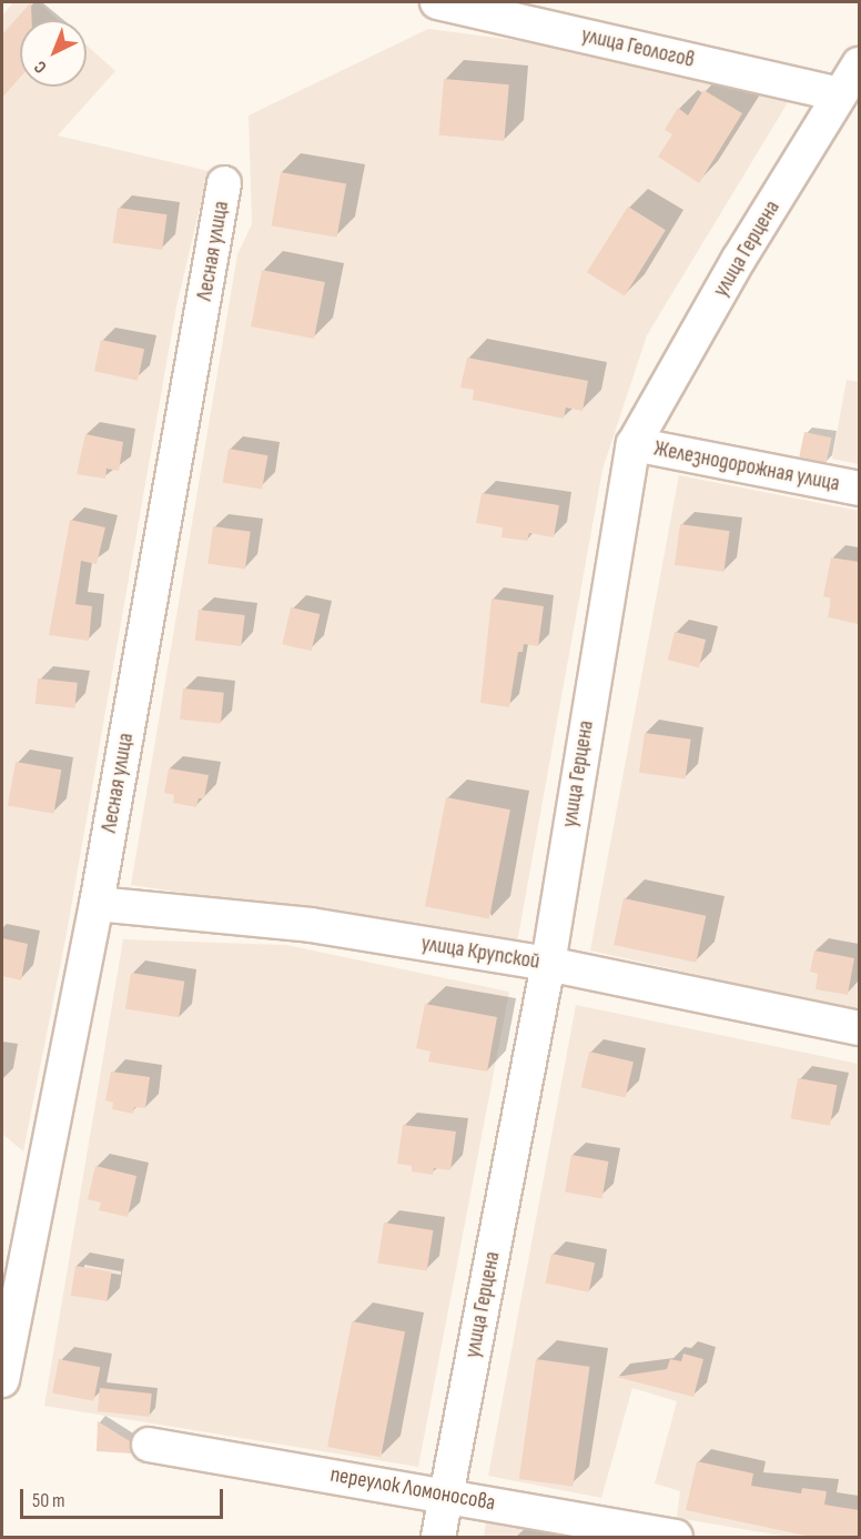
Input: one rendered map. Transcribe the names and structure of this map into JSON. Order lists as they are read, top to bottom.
{
  "streets": {
    "street": [
      "улица Геологов",
      "улица Герцена",
      "Лесная улица",
      "Железнодорожная улица",
      "улица Крупской",
      "переулок Ломоносова"
    ]
  },
  "crossings": [
    ["улица Геологов", "улица Герцена"],
    ["улица Герцена", "Железнодорожная улица"],
    ["улица Герцена", "улица Крупской"],
    ["улица Герцена", "переулок Ломоносова"],
    ["Лесная улица", "улица Крупской"]
  ],
  "scale_bar": "50 m",
  "north": "bottom left"
}
